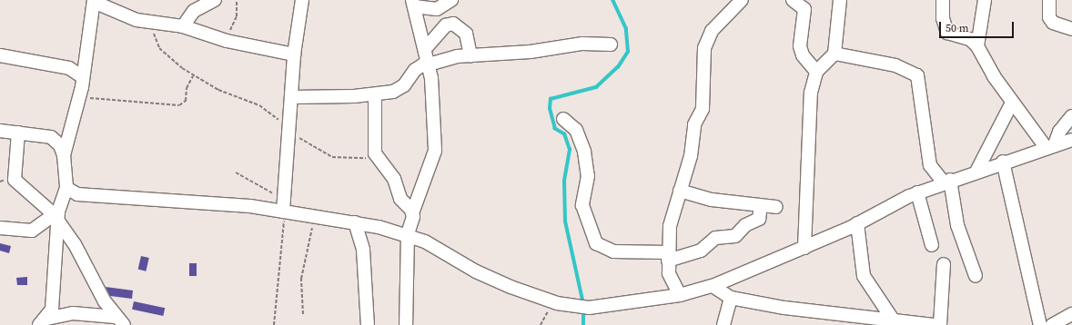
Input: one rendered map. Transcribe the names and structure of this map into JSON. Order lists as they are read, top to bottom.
{
  "scale_bar": "50 m"
}
